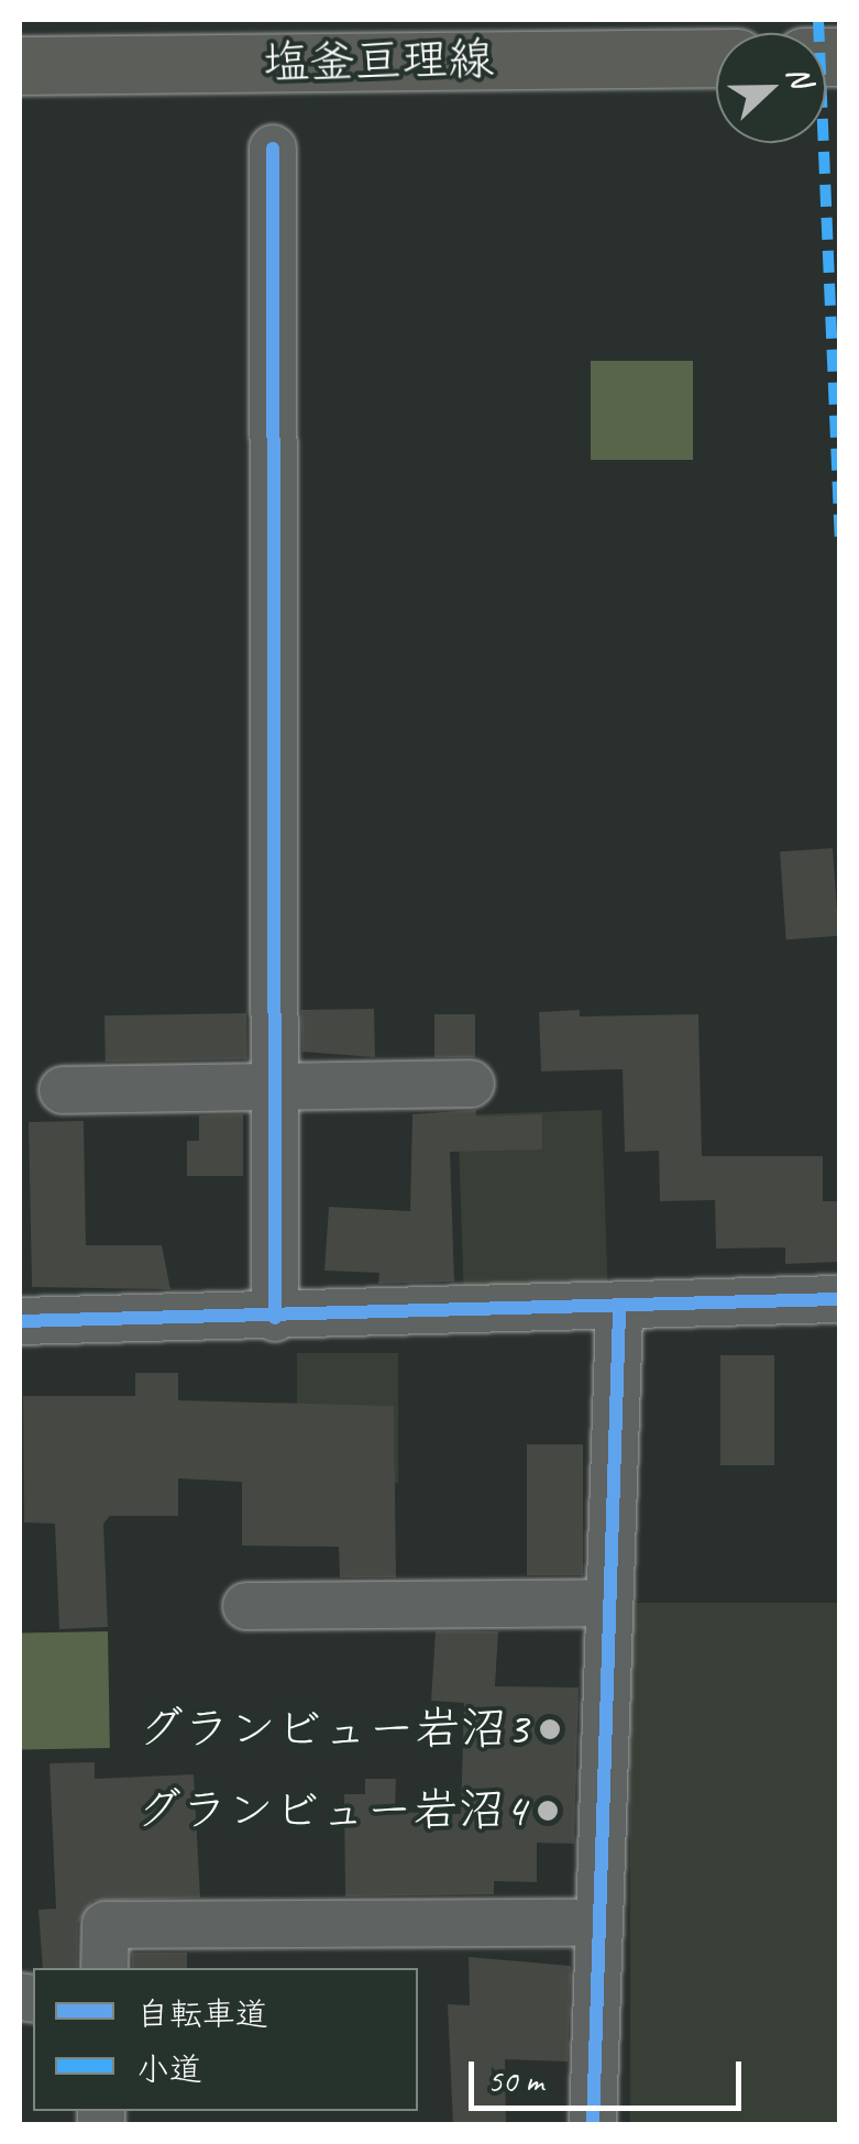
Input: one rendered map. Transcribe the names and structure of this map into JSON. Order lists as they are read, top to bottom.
{
  "streets": {
    "main road": ["塩釜亘理線"]
  },
  "places": ["グランビュー岩沼3", "グランビュー岩沼4"],
  "legend": ["自転車道", "小道"],
  "scale_bar": "50 m",
  "north": "right"
}
